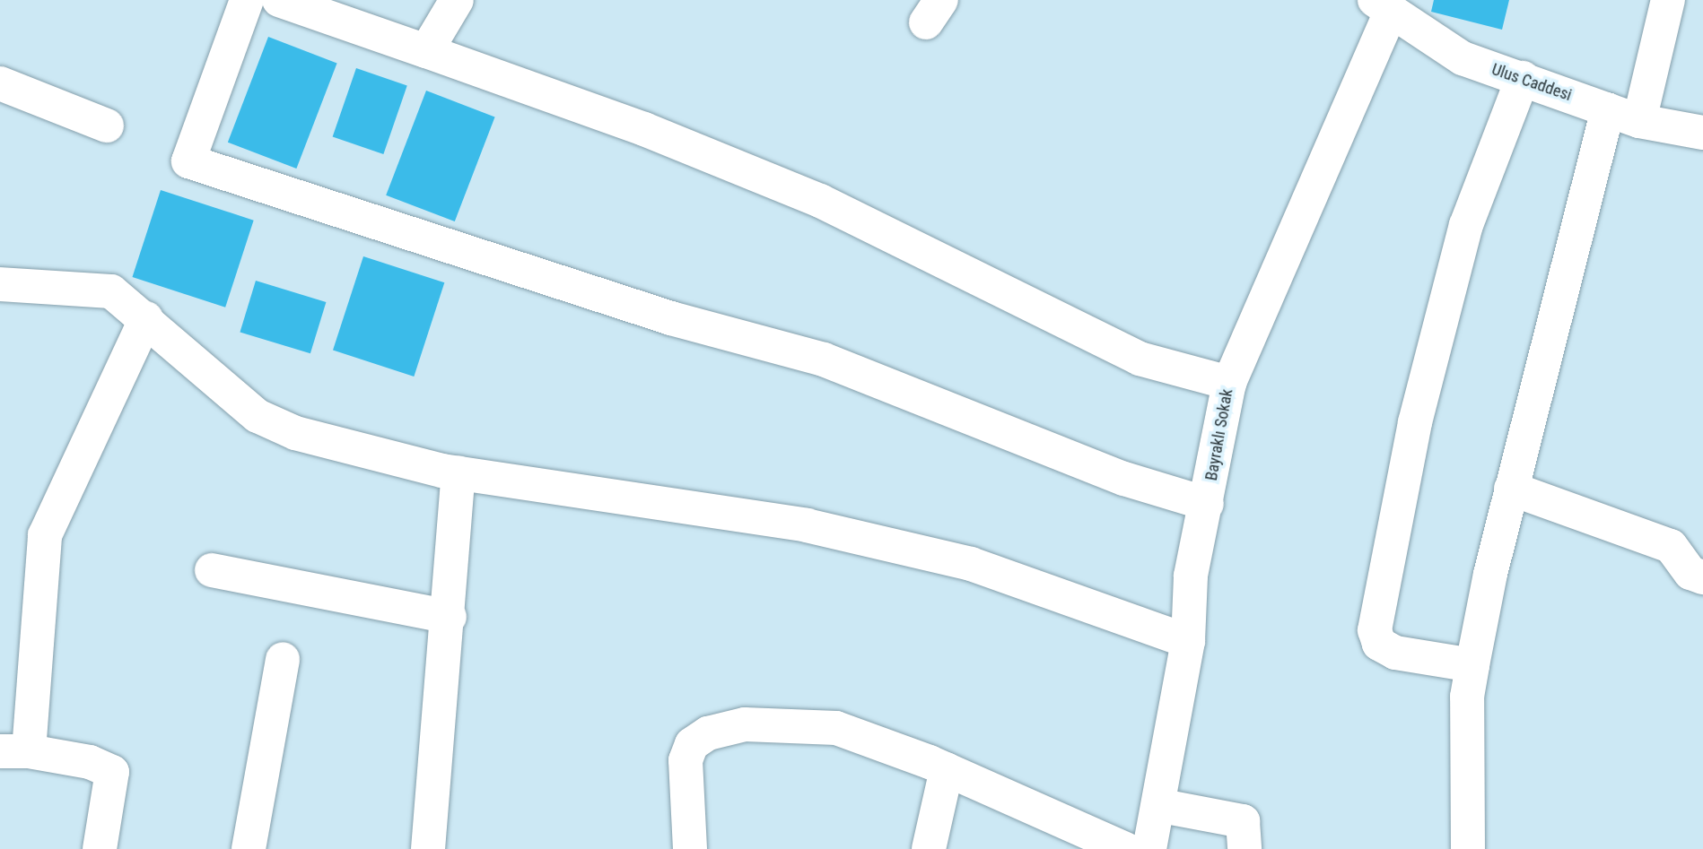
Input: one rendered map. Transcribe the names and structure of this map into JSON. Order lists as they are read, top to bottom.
{
  "streets": {
    "street": ["Ulus Caddesi", "Bayraklı Sokak"]
  },
  "crossings": [
    ["Ulus Caddesi", "Bayraklı Sokak"]
  ]
}
